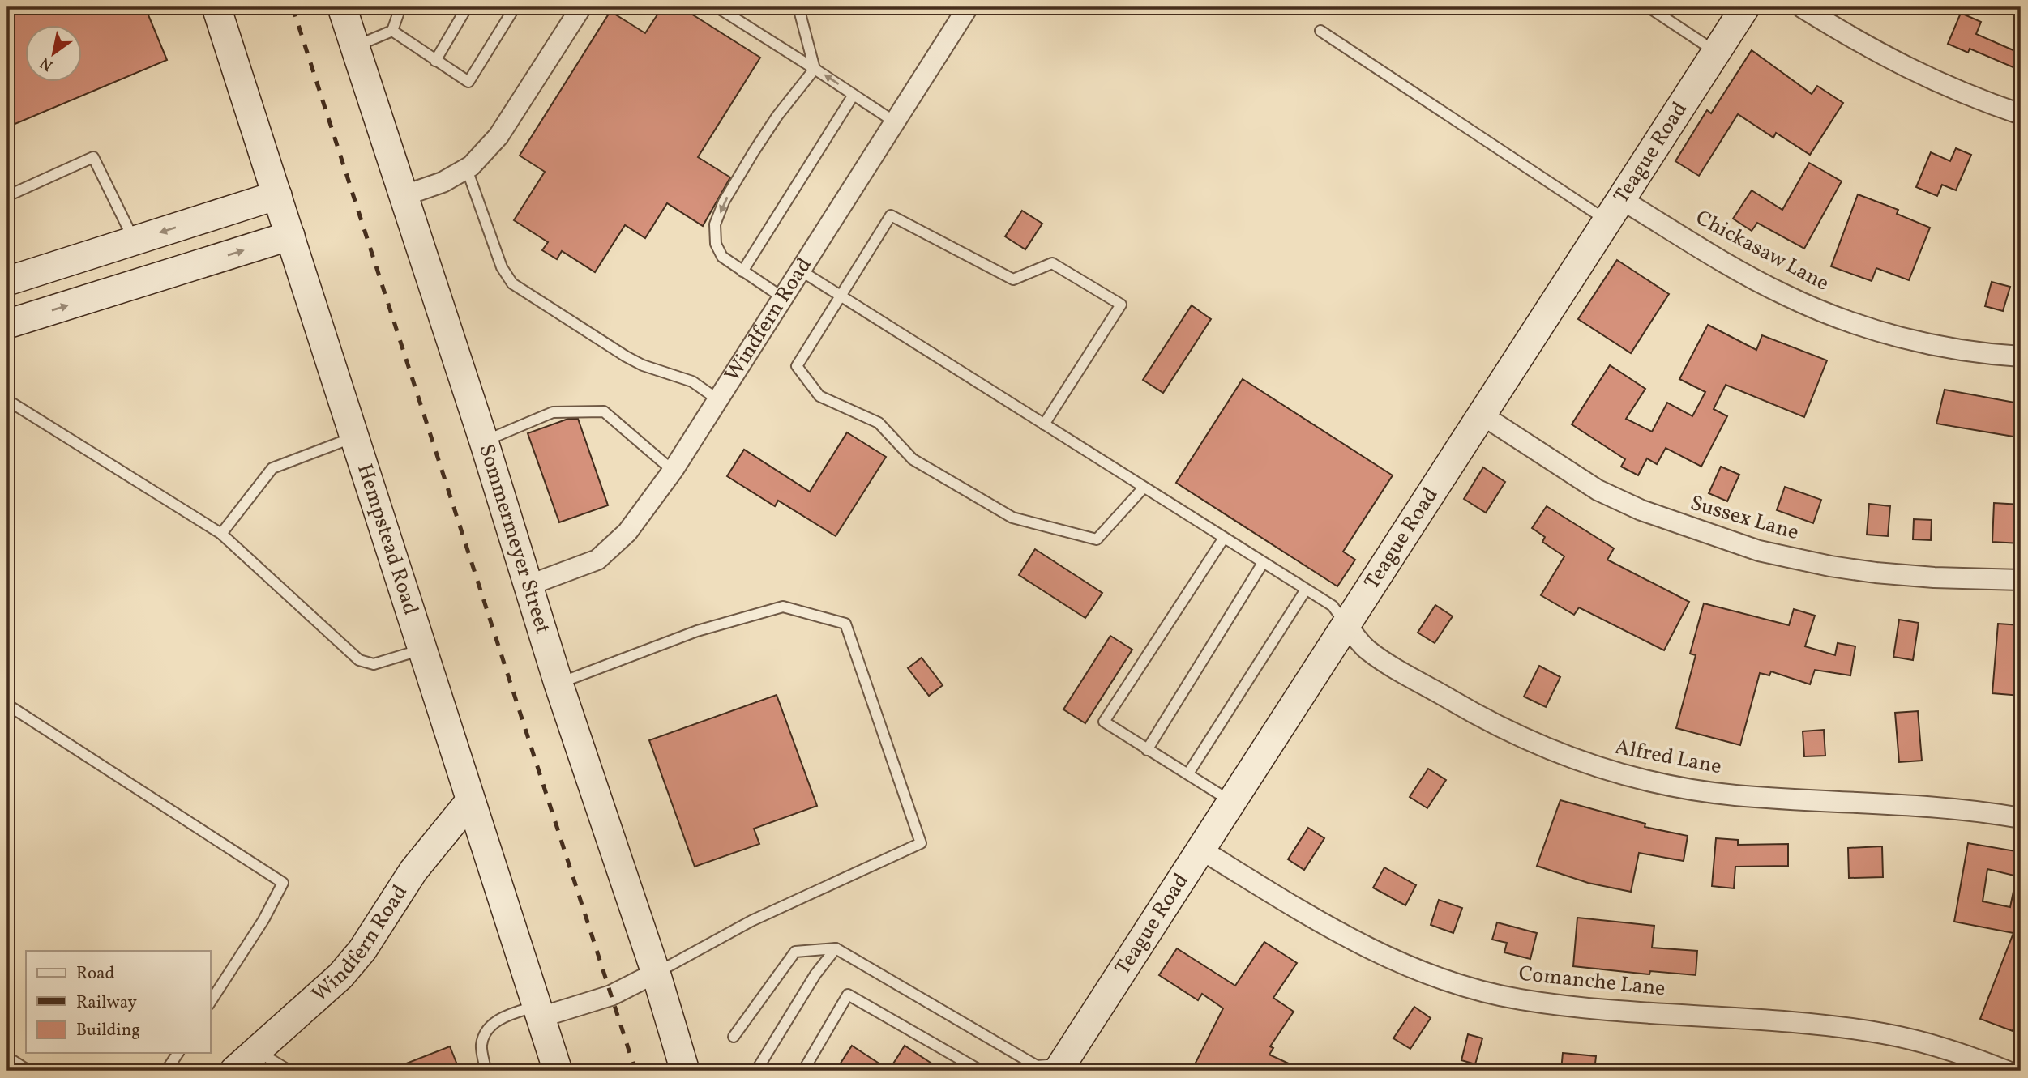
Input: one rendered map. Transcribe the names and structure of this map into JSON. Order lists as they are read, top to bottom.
{
  "streets": {
    "street": [
      "Teague Road",
      "Chickasaw Lane",
      "Windfern Road",
      "Sussex Lane",
      "Hempstead Road",
      "Sommermeyer Street",
      "Alfred Lane",
      "Comanche Lane"
    ]
  },
  "crossings": [
    ["Teague Road", "Chickasaw Lane"],
    ["Teague Road", "Sussex Lane"],
    ["Teague Road", "Alfred Lane"],
    ["Teague Road", "Comanche Lane"],
    ["Windfern Road", "Hempstead Road"],
    ["Windfern Road", "Sommermeyer Street"]
  ],
  "legend": ["Road", "Railway", "Building"],
  "north": "bottom left"
}
